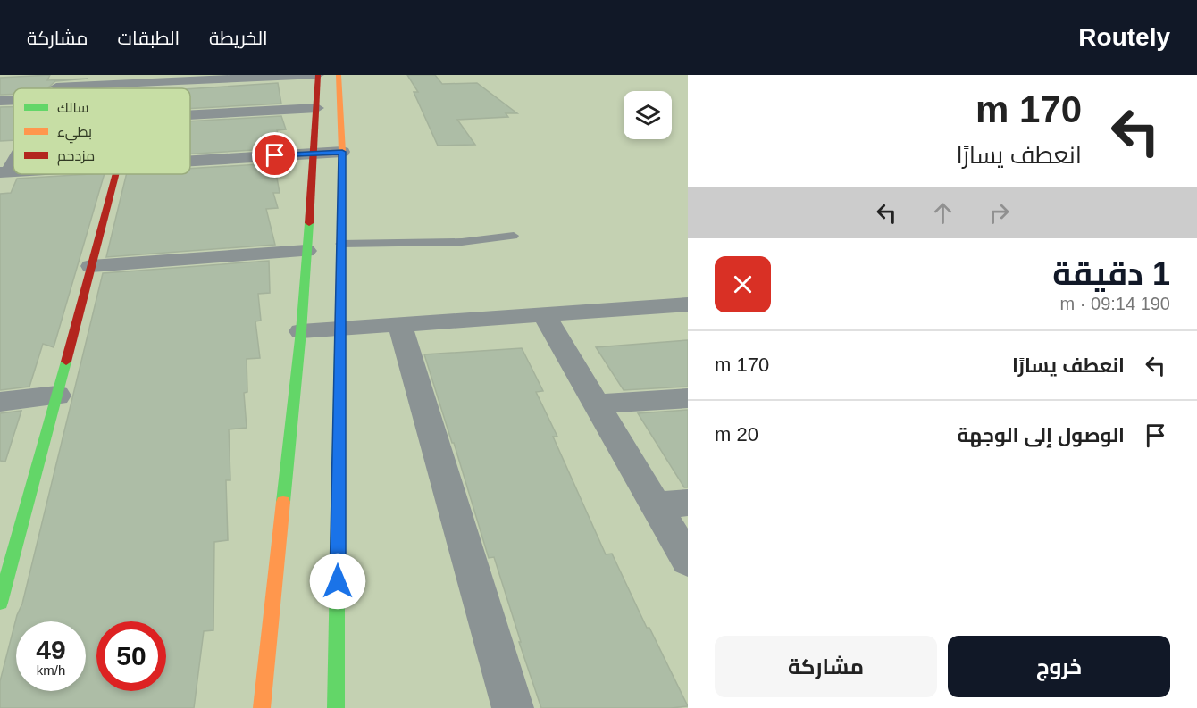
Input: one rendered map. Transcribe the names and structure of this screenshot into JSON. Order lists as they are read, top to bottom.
{
  "legend": ["سالك", "بطيء", "مزدحم"],
  "page": {
    "header": "Routely",
    "nav": ["الخريطة", "الطبقات", "مشاركة"],
    "turn": ["170 m", "انعطف يسارًا"],
    "heading": ["1 دقيقة", "190 m · 09:14"],
    "list": [
      {
        "name": "انعطف يسارًا",
        "value": "170 m"
      },
      {
        "name": "الوصول إلى الوجهة",
        "value": "20 m"
      }
    ],
    "speed": "49 km/h",
    "limit": "50",
    "buttons": ["خروج", "مشاركة"]
  }
}
